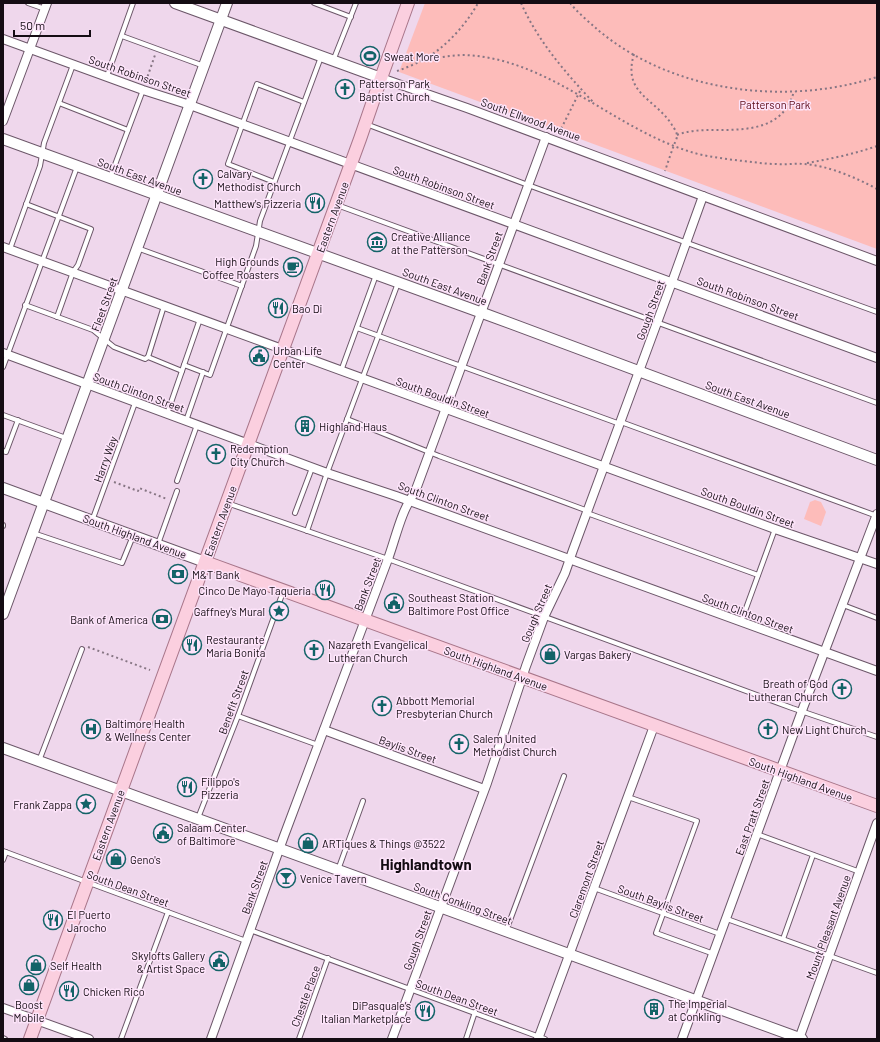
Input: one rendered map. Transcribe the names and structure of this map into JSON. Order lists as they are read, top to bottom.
{
  "streets": {
    "main road": ["Eastern Avenue", "South Highland Avenue"],
    "street": [
      "South Robinson Street",
      "South Ellwood Avenue",
      "South East Avenue",
      "Bank Street",
      "Fleet Street",
      "Gough Street",
      "South Clinton Street",
      "South Bouldin Street",
      "Baylis Street",
      "East Pratt Street",
      "Claremont Street",
      "South Conkling Street",
      "Mount Pleasant Avenue"
    ],
    "lane": [
      "Harry Way",
      "Benefit Street",
      "South Dean Street",
      "South Baylis Street",
      "Chestle Place"
    ]
  },
  "crossings": [
    ["South Robinson Street", "Eastern Avenue"],
    ["South Robinson Street", "Bank Street"],
    ["South Robinson Street", "Fleet Street"],
    ["South Robinson Street", "Gough Street"],
    ["South Ellwood Avenue", "Eastern Avenue"],
    ["South Ellwood Avenue", "Bank Street"],
    ["South Ellwood Avenue", "Fleet Street"],
    ["South Ellwood Avenue", "Gough Street"],
    ["South East Avenue", "Eastern Avenue"],
    ["South East Avenue", "Bank Street"],
    ["South East Avenue", "Fleet Street"],
    ["South East Avenue", "Gough Street"],
    ["Eastern Avenue", "South Clinton Street"],
    ["Eastern Avenue", "South Bouldin Street"],
    ["Eastern Avenue", "South Highland Avenue"],
    ["Eastern Avenue", "South Dean Street"],
    ["Eastern Avenue", "South Conkling Street"],
    ["Bank Street", "South Clinton Street"],
    ["Bank Street", "South Bouldin Street"],
    ["Bank Street", "South Highland Avenue"],
    ["Bank Street", "Baylis Street"],
    ["Bank Street", "South Dean Street"],
    ["Bank Street", "South Conkling Street"],
    ["Fleet Street", "South Clinton Street"],
    ["Fleet Street", "South Bouldin Street"],
    ["Fleet Street", "South Highland Avenue"],
    ["Gough Street", "South Clinton Street"],
    ["Gough Street", "South Bouldin Street"],
    ["Gough Street", "South Highland Avenue"],
    ["Gough Street", "Baylis Street"],
    ["Gough Street", "South Dean Street"],
    ["Gough Street", "South Conkling Street"],
    ["South Clinton Street", "Harry Way"],
    ["South Clinton Street", "East Pratt Street"],
    ["South Bouldin Street", "East Pratt Street"],
    ["Harry Way", "South Highland Avenue"],
    ["South Highland Avenue", "Benefit Street"],
    ["South Highland Avenue", "East Pratt Street"],
    ["South Highland Avenue", "Claremont Street"],
    ["Benefit Street", "South Conkling Street"],
    ["East Pratt Street", "South Conkling Street"],
    ["East Pratt Street", "South Baylis Street"],
    ["Claremont Street", "South Dean Street"],
    ["Claremont Street", "South Conkling Street"],
    ["Claremont Street", "South Baylis Street"],
    ["South Dean Street", "Chestle Place"],
    ["South Conkling Street", "Mount Pleasant Avenue"]
  ],
  "districts": ["Highlandtown"],
  "parks": ["Patterson Park"],
  "places": {
    "sports": ["Sweat More"],
    "church": [
      "Patterson Park Baptist Church",
      "Calvary Methodist Church",
      "Redemption City Church",
      "Nazareth Evangelical Lutheran Church",
      "Breath of God Lutheran Church",
      "Abbott Memorial Presbyterian Church",
      "New Light Church",
      "Salem United Methodist Church"
    ],
    "restaurant": [
      "Matthew's Pizzeria",
      "Bao Di",
      "Cinco De Mayo Taqueria",
      "Restaurante Maria Bonita",
      "Filippo's Pizzeria",
      "El Puerto Jarocho",
      "Chicken Rico",
      "DiPasquale’s Italian Marketplace"
    ],
    "museum": ["Creative Alliance at the Patterson"],
    "cafe": ["High Grounds Coffee Roasters"],
    "public building": [
      "Urban Life Center",
      "Southeast Station Baltimore Post Office",
      "Salaam Center of Baltimore",
      "Skylofts Gallery & Artist Space"
    ],
    "building": ["Highland Haus", "The Imperial at Conkling"],
    "bank": ["M&T Bank", "Bank of America"],
    "place": ["Gaffney's Mural", "Frank Zappa"],
    "shop": [
      "Vargas Bakery",
      "ARTiques & Things @3522",
      "Geno's",
      "Self Health",
      "Boost Mobile"
    ],
    "hospital": ["Baltimore Health & Wellness Center"],
    "bar": ["Venice Tavern"]
  },
  "scale_bar": "50 m"
}
